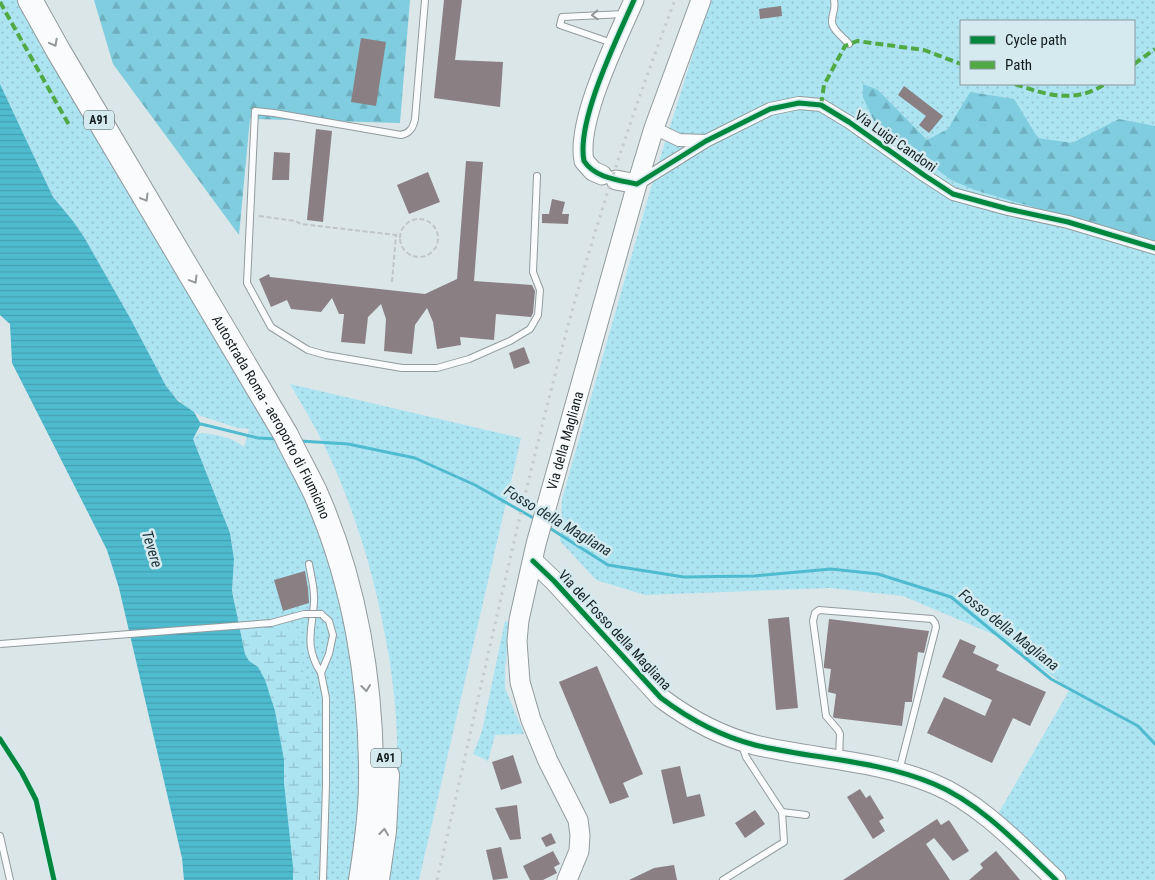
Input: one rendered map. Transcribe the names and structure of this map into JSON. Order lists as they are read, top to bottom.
{
  "streets": {
    "highway": ["A91", "Autostrada Roma - aeroporto di Fiumicino"],
    "main road": ["Via della Magliana", "Via del Fosso della Magliana"],
    "street": ["Via Luigi Candoni"]
  },
  "crossings": [
    ["Via Luigi Candoni", "Via della Magliana"],
    ["Via della Magliana", "Via del Fosso della Magliana"]
  ],
  "water": ["Fosso della Magliana", "Tevere"],
  "legend": ["Cycle path", "Path"]
}
